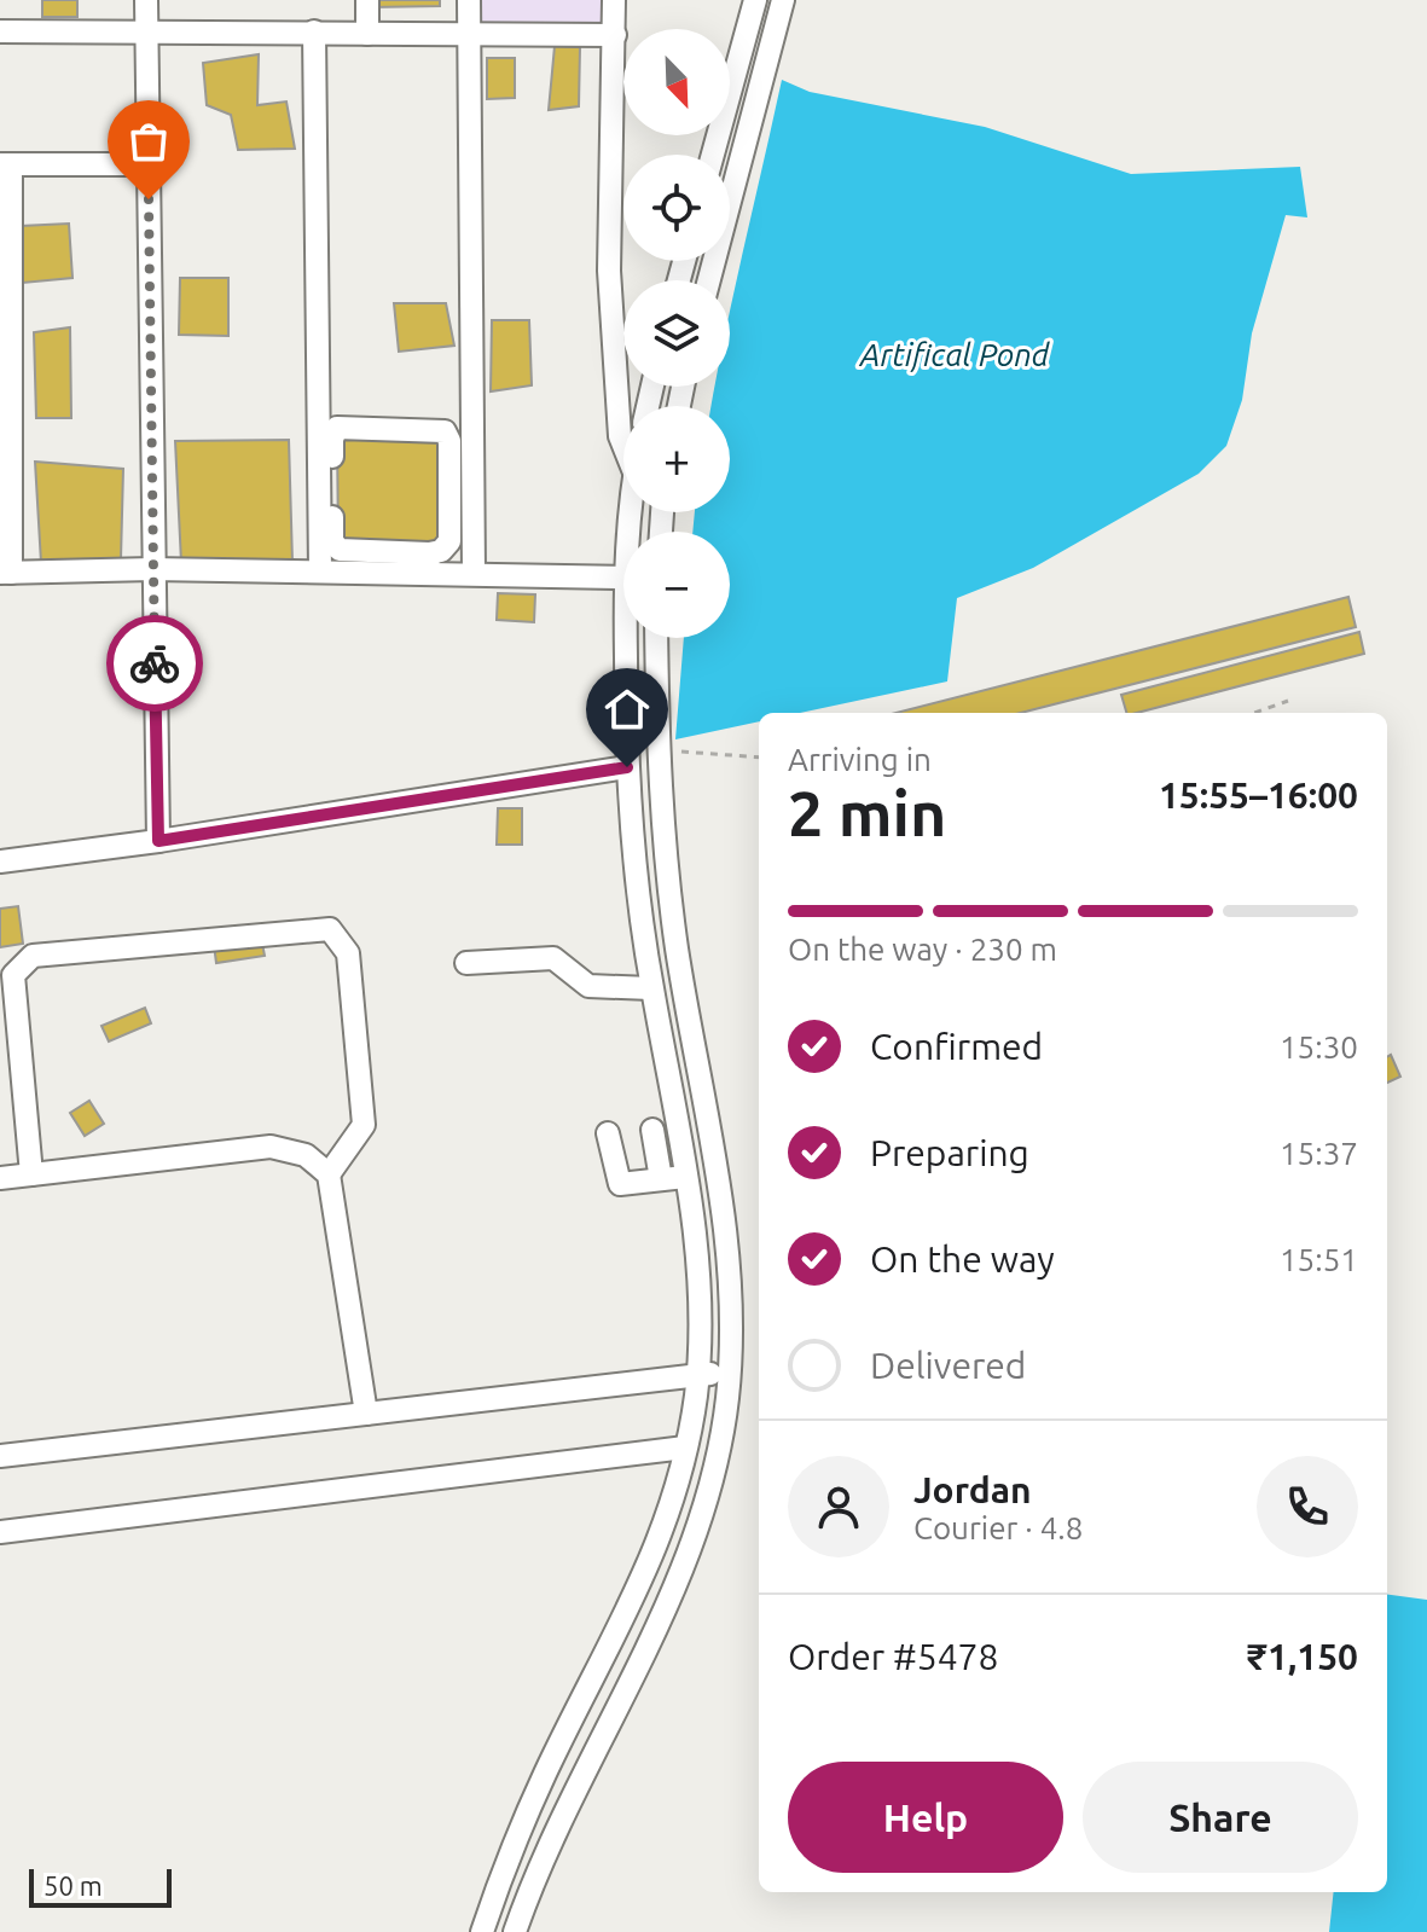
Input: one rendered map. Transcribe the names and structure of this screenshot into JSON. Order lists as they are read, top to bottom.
{
  "water": ["Artifical Pond"],
  "scale_bar": "50 m",
  "north": "bottom right",
  "page": {
    "map_buttons": ["+", "−"],
    "heading": ["2 min", "Arriving in", "15:55–16:00"],
    "panel": [
      "Jordan",
      "Courier · 4.8",
      "Order #5478",
      "₹1,150"
    ],
    "bar": "On the way · 230 m",
    "list": [
      ["Confirmed", "15:30"],
      ["Preparing", "15:37"],
      ["On the way", "15:51"],
      "Delivered"
    ],
    "buttons": ["Help", "Share"],
    "scale": "50 m"
  }
}
